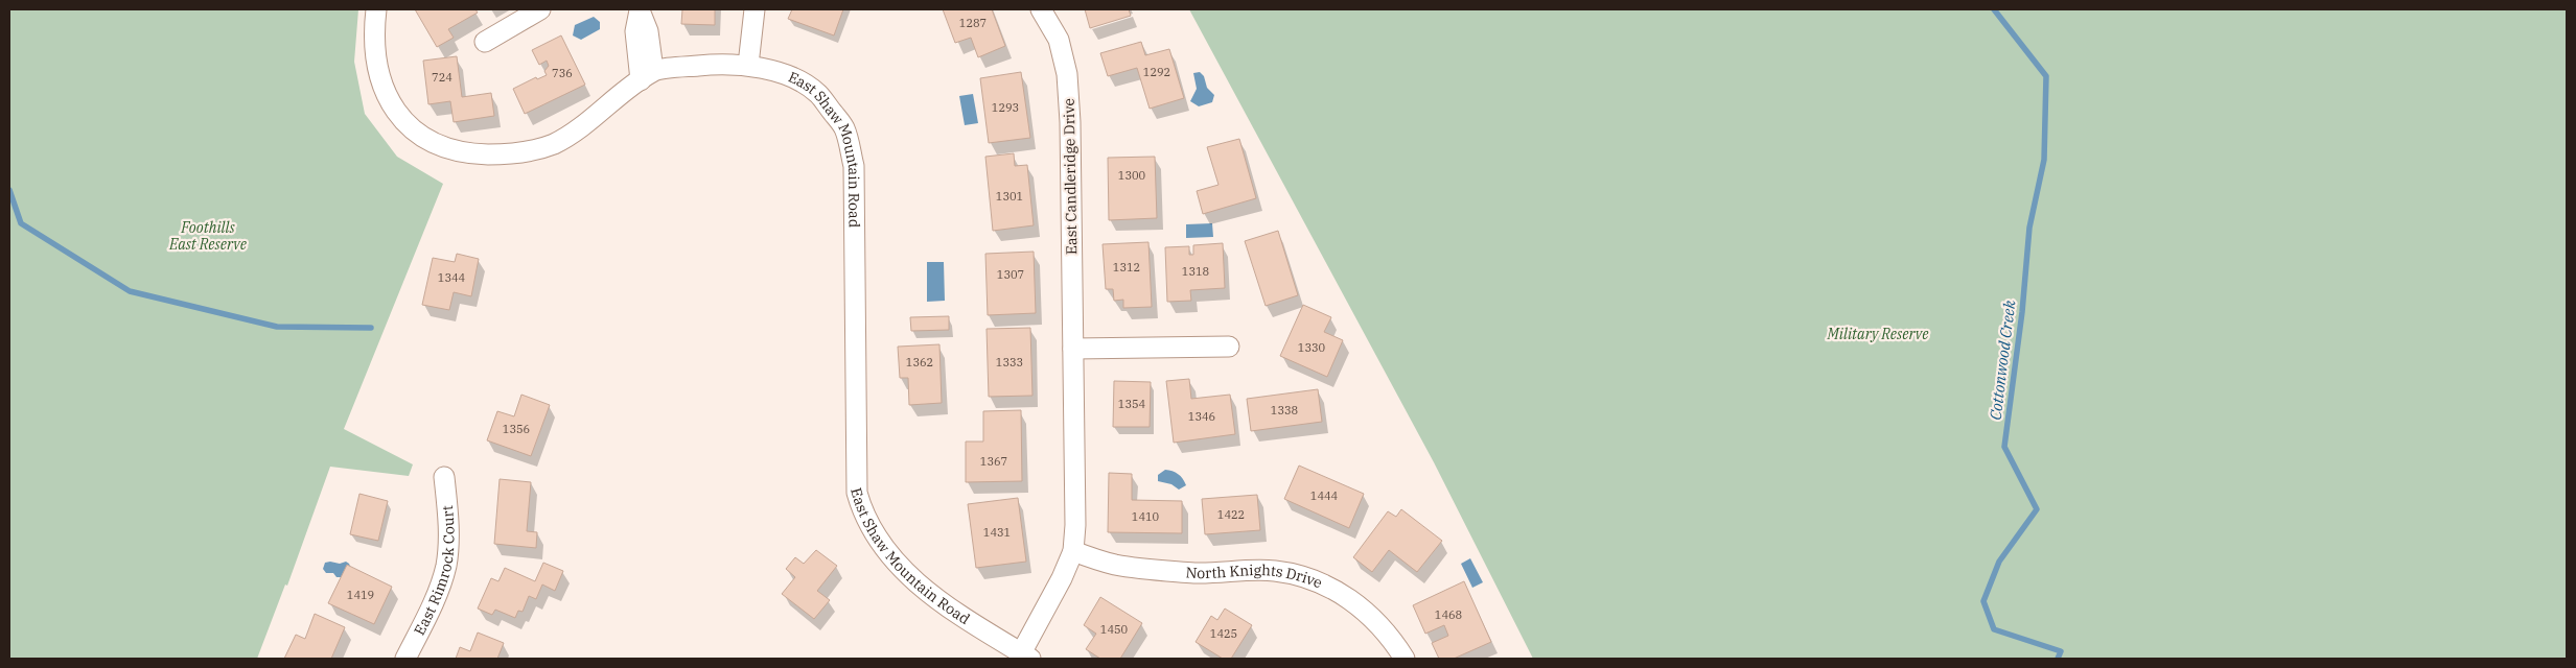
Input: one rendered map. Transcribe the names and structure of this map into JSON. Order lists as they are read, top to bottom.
{
  "streets": {
    "street": [
      "East Shaw Mountain Road",
      "East Candleridge Drive",
      "East Rimrock Court",
      "North Knights Drive"
    ]
  },
  "crossings": [
    ["East Shaw Mountain Road", "East Candleridge Drive"],
    ["East Candleridge Drive", "North Knights Drive"]
  ],
  "water": ["Cottonwood Creek"],
  "parks": ["Foothills East Reserve", "Military Reserve"],
  "house_numbers": [
    "1287",
    "1292",
    "736",
    "724",
    "1293",
    "1300",
    "1301",
    "1312",
    "1318",
    "1307",
    "1344",
    "1330",
    "1362",
    "1333",
    "1354",
    "1338",
    "1346",
    "1356",
    "1367",
    "1444",
    "1422",
    "1410",
    "1431",
    "1419",
    "1468",
    "1450",
    "1425"
  ]
}
